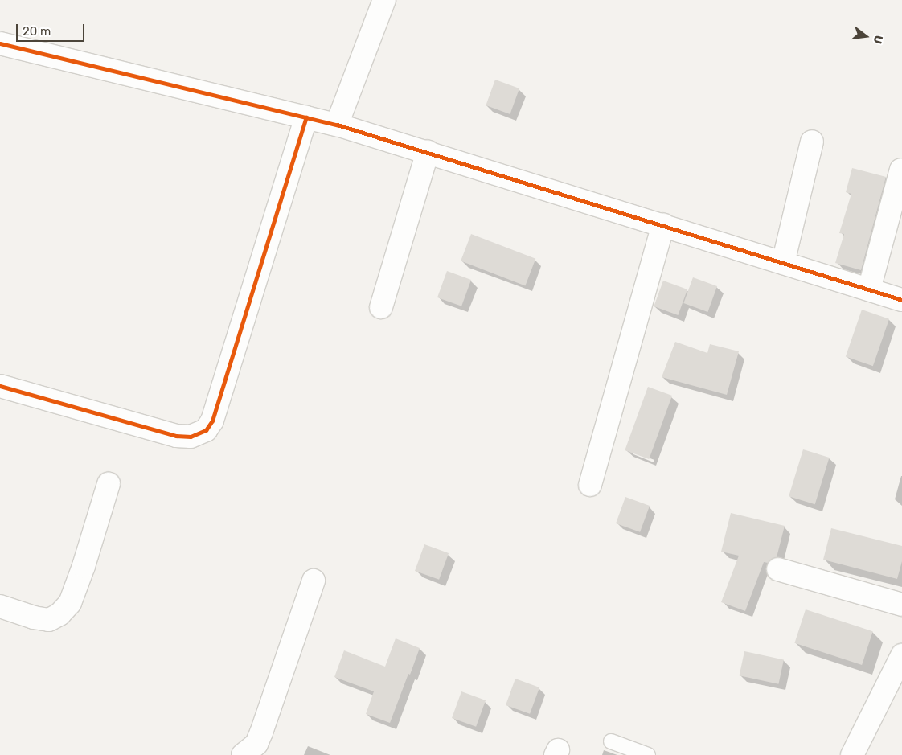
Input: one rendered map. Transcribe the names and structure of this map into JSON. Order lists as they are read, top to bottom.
{
  "scale_bar": "20 m",
  "north": "right"
}
